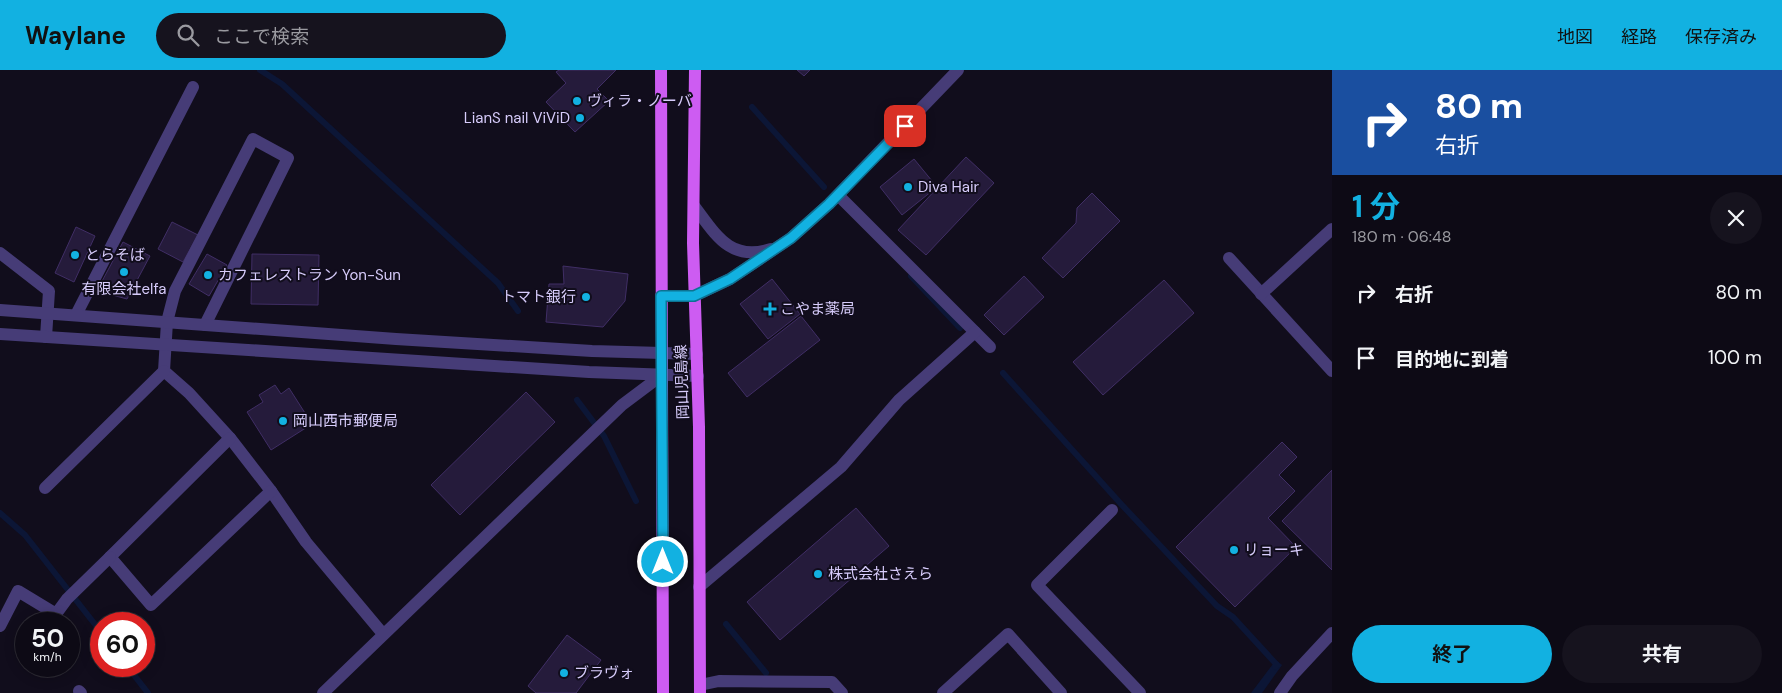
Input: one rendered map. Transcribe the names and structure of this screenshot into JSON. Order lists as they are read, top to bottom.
{
  "streets": {
    "main road": ["岡山児島線"]
  },
  "places": {
    "other": [
      "ヴィラ・ノーバ",
      "LianS nail ViViD",
      "Diva Hair",
      "とらそば",
      "有限会社elfa",
      "カフェレストラン Yon-Sun",
      "トマト銀行",
      "岡山西市郵便局",
      "リョーキ",
      "株式会社さえら",
      "ブラヴォ"
    ],
    "health": ["こやま薬局"]
  },
  "page": {
    "header": "Waylane",
    "search": "ここで検索",
    "nav": ["地図", "経路", "保存済み"],
    "turn": ["80 m", "右折"],
    "heading": ["1 分", "180 m · 06:48"],
    "list": [
      {
        "name": "右折",
        "value": "80 m"
      },
      {
        "name": "目的地に到着",
        "value": "100 m"
      }
    ],
    "speed": "50 km/h",
    "limit": "60",
    "buttons": ["終了", "共有"]
  }
}
